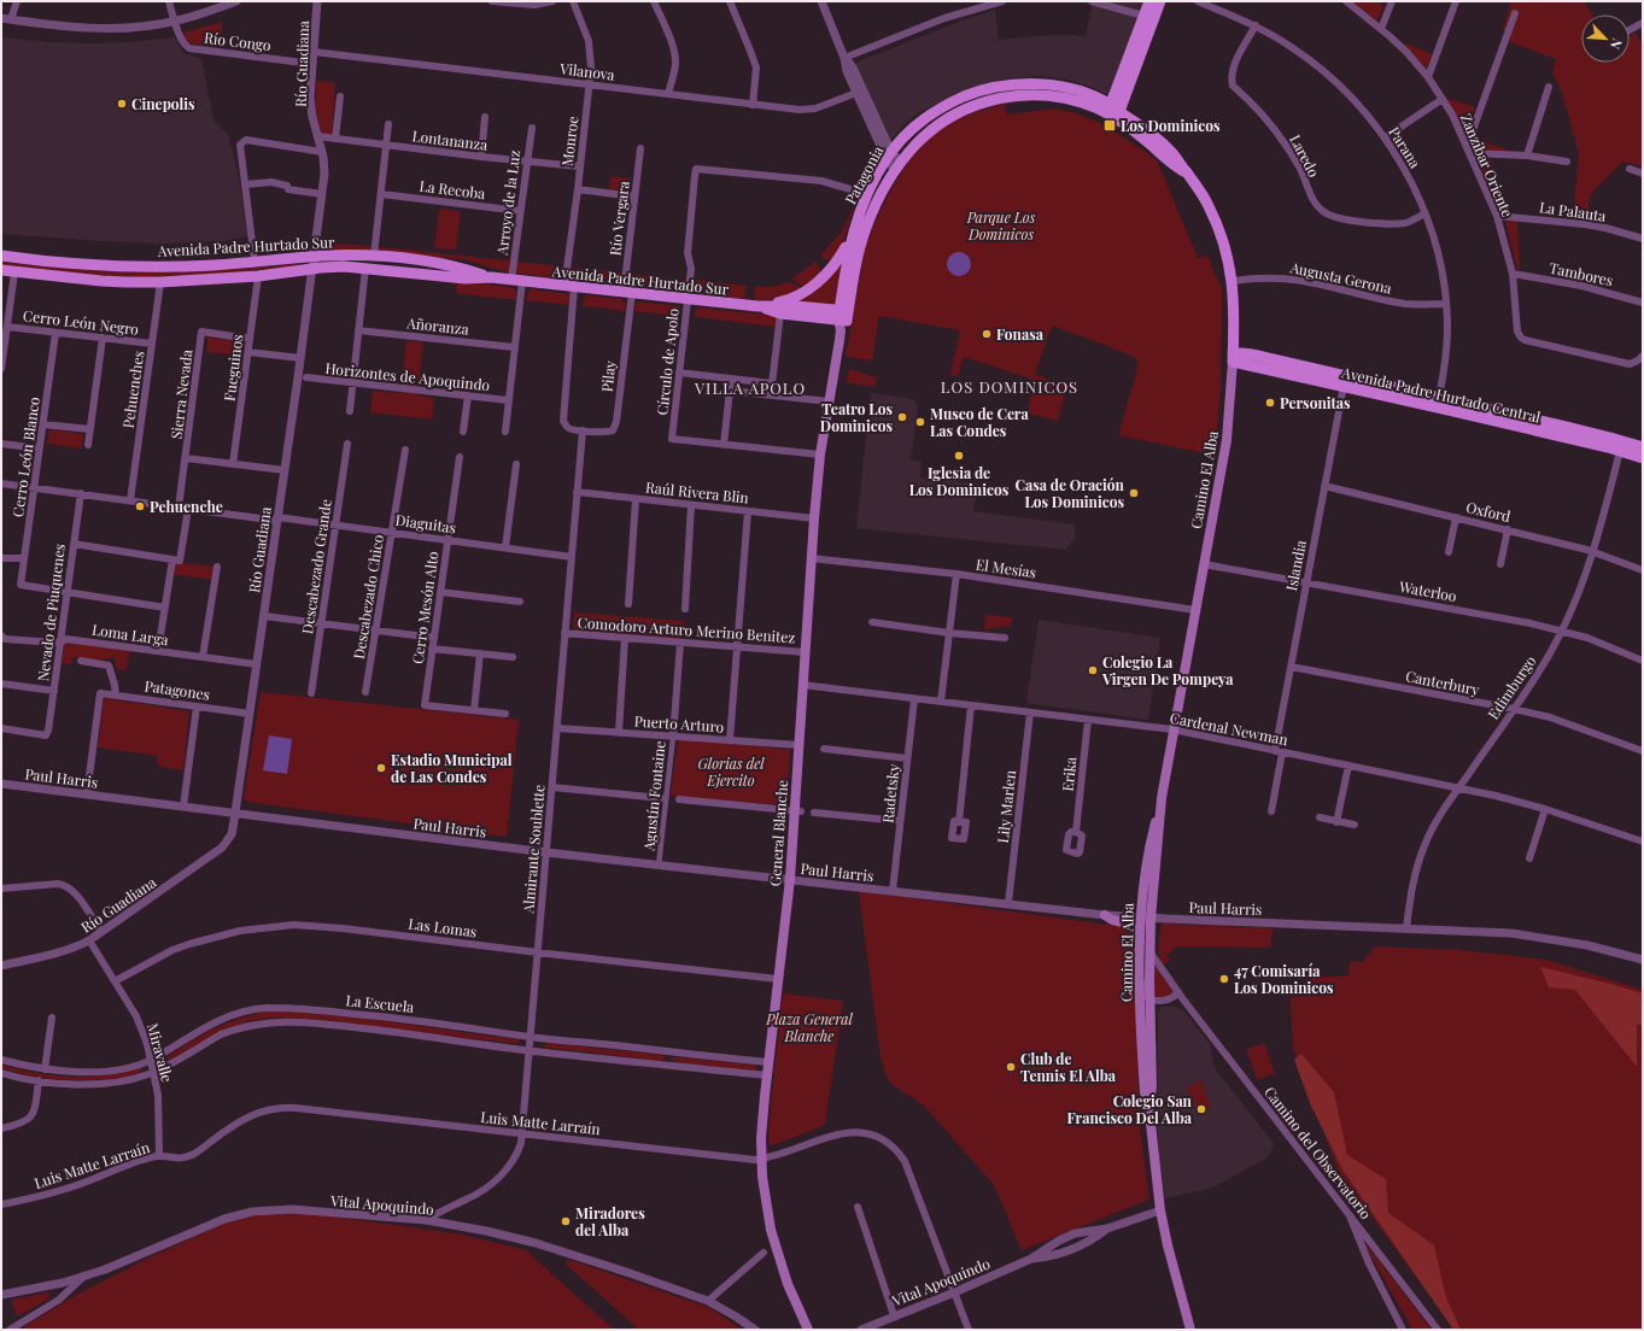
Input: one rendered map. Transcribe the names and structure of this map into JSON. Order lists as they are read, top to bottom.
{
  "streets": {
    "main road": [
      "Patagonia",
      "Avenida Padre Hurtado Sur",
      "Avenida Padre Hurtado Central",
      "Camino El Alba",
      "General Blanche"
    ],
    "street": [
      "Río Congo",
      "Río Guadiana",
      "Vilanova",
      "Lontananza",
      "Monroe",
      "Parana",
      "Laredo",
      "Zanzibar Oriente",
      "La Recoba",
      "Arroyo de la Luz",
      "La Palauta",
      "Río Vergara",
      "Tambores",
      "Augusta Gerona",
      "Cerro León Negro",
      "Añoranza",
      "Círculo de Apolo",
      "Fueguinos",
      "Horizontes de Apoquindo",
      "Pilay",
      "Pehuenches",
      "Sierra Nevada",
      "Cerro León Blanco",
      "Raúl Rivera Blin",
      "Oxford",
      "Diaguitas",
      "Islandia",
      "Descabezado Grande",
      "El Mesías",
      "Waterloo",
      "Descabezado Chico",
      "Cerro Mesón Alto",
      "Nevado de Piuquenes",
      "Comodoro Arturo Merino Benitez",
      "Loma Larga",
      "Canterbury",
      "Edimburgo",
      "Patagones",
      "Puerto Arturo",
      "Cardenal Newman",
      "Erika",
      "Paul Harris",
      "Radetsky",
      "Agustín Fontaine",
      "Lily Marlen",
      "Almirante Soublette",
      "Las Lomas",
      "La Escuela",
      "Miravalle",
      "Luis Matte Larraín",
      "Camino del Observatorio",
      "Vital Apoquindo"
    ]
  },
  "crossings": [
    ["Río Congo", "Río Guadiana"],
    ["Río Guadiana", "Vilanova"],
    ["Río Guadiana", "Lontananza"],
    ["Río Guadiana", "Avenida Padre Hurtado Sur"],
    ["Río Guadiana", "Diaguitas"],
    ["Río Guadiana", "Loma Larga"],
    ["Río Guadiana", "Patagones"],
    ["Río Guadiana", "Paul Harris"],
    ["Río Guadiana", "Miravalle"],
    ["Vilanova", "Monroe"],
    ["Lontananza", "Monroe"],
    ["Lontananza", "Arroyo de la Luz"],
    ["Monroe", "Avenida Padre Hurtado Sur"],
    ["Monroe", "Pilay"],
    ["Monroe", "Almirante Soublette"],
    ["Parana", "Laredo"],
    ["Parana", "Augusta Gerona"],
    ["Parana", "Avenida Padre Hurtado Central"],
    ["Zanzibar Oriente", "La Palauta"],
    ["Zanzibar Oriente", "Tambores"],
    ["Patagonia", "Avenida Padre Hurtado Sur"],
    ["Patagonia", "Círculo de Apolo"],
    ["Patagonia", "Camino El Alba"],
    ["Patagonia", "General Blanche"],
    ["La Recoba", "Arroyo de la Luz"],
    ["Arroyo de la Luz", "Avenida Padre Hurtado Sur"],
    ["Arroyo de la Luz", "Añoranza"],
    ["Arroyo de la Luz", "Horizontes de Apoquindo"],
    ["Río Vergara", "Avenida Padre Hurtado Sur"],
    ["Río Vergara", "Pilay"],
    ["Avenida Padre Hurtado Sur", "Círculo de Apolo"],
    ["Avenida Padre Hurtado Sur", "Fueguinos"],
    ["Avenida Padre Hurtado Sur", "Pilay"],
    ["Avenida Padre Hurtado Sur", "Pehuenches"],
    ["Avenida Padre Hurtado Sur", "General Blanche"],
    ["Augusta Gerona", "Camino El Alba"],
    ["Cerro León Negro", "Pehuenches"],
    ["Cerro León Negro", "Cerro León Blanco"],
    ["Círculo de Apolo", "General Blanche"],
    ["Fueguinos", "Sierra Nevada"],
    ["Pilay", "Almirante Soublette"],
    ["Pehuenches", "Diaguitas"],
    ["Sierra Nevada", "Diaguitas"],
    ["Avenida Padre Hurtado Central", "Camino El Alba"],
    ["Avenida Padre Hurtado Central", "Islandia"],
    ["Avenida Padre Hurtado Central", "Edimburgo"],
    ["Cerro León Blanco", "Diaguitas"],
    ["Cerro León Blanco", "Nevado de Piuquenes"],
    ["Camino El Alba", "El Mesías"],
    ["Camino El Alba", "Waterloo"],
    ["Camino El Alba", "Cardenal Newman"],
    ["Camino El Alba", "Paul Harris"],
    ["Camino El Alba", "Camino del Observatorio"],
    ["Camino El Alba", "Vital Apoquindo"],
    ["Raúl Rivera Blin", "General Blanche"],
    ["Raúl Rivera Blin", "Almirante Soublette"],
    ["Oxford", "Islandia"],
    ["Oxford", "Edimburgo"],
    ["Diaguitas", "Descabezado Grande"],
    ["Diaguitas", "Descabezado Chico"],
    ["Diaguitas", "Cerro Mesón Alto"],
    ["Diaguitas", "Nevado de Piuquenes"],
    ["Diaguitas", "Almirante Soublette"],
    ["Islandia", "Waterloo"],
    ["Islandia", "Canterbury"],
    ["Islandia", "Cardenal Newman"],
    ["El Mesías", "General Blanche"],
    ["Waterloo", "Edimburgo"],
    ["Nevado de Piuquenes", "Loma Larga"],
    ["Comodoro Arturo Merino Benitez", "Agustín Fontaine"],
    ["Comodoro Arturo Merino Benitez", "General Blanche"],
    ["Comodoro Arturo Merino Benitez", "Almirante Soublette"],
    ["Canterbury", "Edimburgo"],
    ["Edimburgo", "Cardenal Newman"],
    ["Edimburgo", "Paul Harris"],
    ["Patagones", "Paul Harris"],
    ["Puerto Arturo", "Agustín Fontaine"],
    ["Puerto Arturo", "General Blanche"],
    ["Puerto Arturo", "Almirante Soublette"],
    ["Cardenal Newman", "Erika"],
    ["Cardenal Newman", "Radetsky"],
    ["Cardenal Newman", "Lily Marlen"],
    ["Cardenal Newman", "General Blanche"],
    ["Paul Harris", "Radetsky"],
    ["Paul Harris", "Agustín Fontaine"],
    ["Paul Harris", "Lily Marlen"],
    ["Paul Harris", "General Blanche"],
    ["Paul Harris", "Almirante Soublette"],
    ["General Blanche", "Las Lomas"],
    ["General Blanche", "La Escuela"],
    ["General Blanche", "Luis Matte Larraín"],
    ["Almirante Soublette", "Las Lomas"],
    ["Almirante Soublette", "La Escuela"],
    ["Almirante Soublette", "Luis Matte Larraín"],
    ["Almirante Soublette", "Vital Apoquindo"],
    ["Las Lomas", "Miravalle"],
    ["La Escuela", "Miravalle"],
    ["Miravalle", "Luis Matte Larraín"],
    ["Luis Matte Larraín", "Vital Apoquindo"]
  ],
  "districts": ["LOS DOMINICOS", "VILLA APOLO"],
  "parks": ["Parque Los Dominicos", "Glorias del Ejercito", "Plaza General Blanche"],
  "places": {
    "other": [
      "Cinepolis",
      "Fonasa",
      "Personitas",
      "Teatro Los Dominicos",
      "Museo de Cera Las Condes",
      "Iglesia de Los Dominicos",
      "Casa de Oración Los Dominicos",
      "Pehuenche",
      "Colegio La Virgen De Pompeya",
      "Estadio Municipal de Las Condes",
      "47 Comisaría Los Dominicos",
      "Club de Tennis El Alba",
      "Colegio San Francisco Del Alba",
      "Miradores del Alba"
    ],
    "transit": ["Los Dominicos"]
  },
  "north": "bottom right"
}
